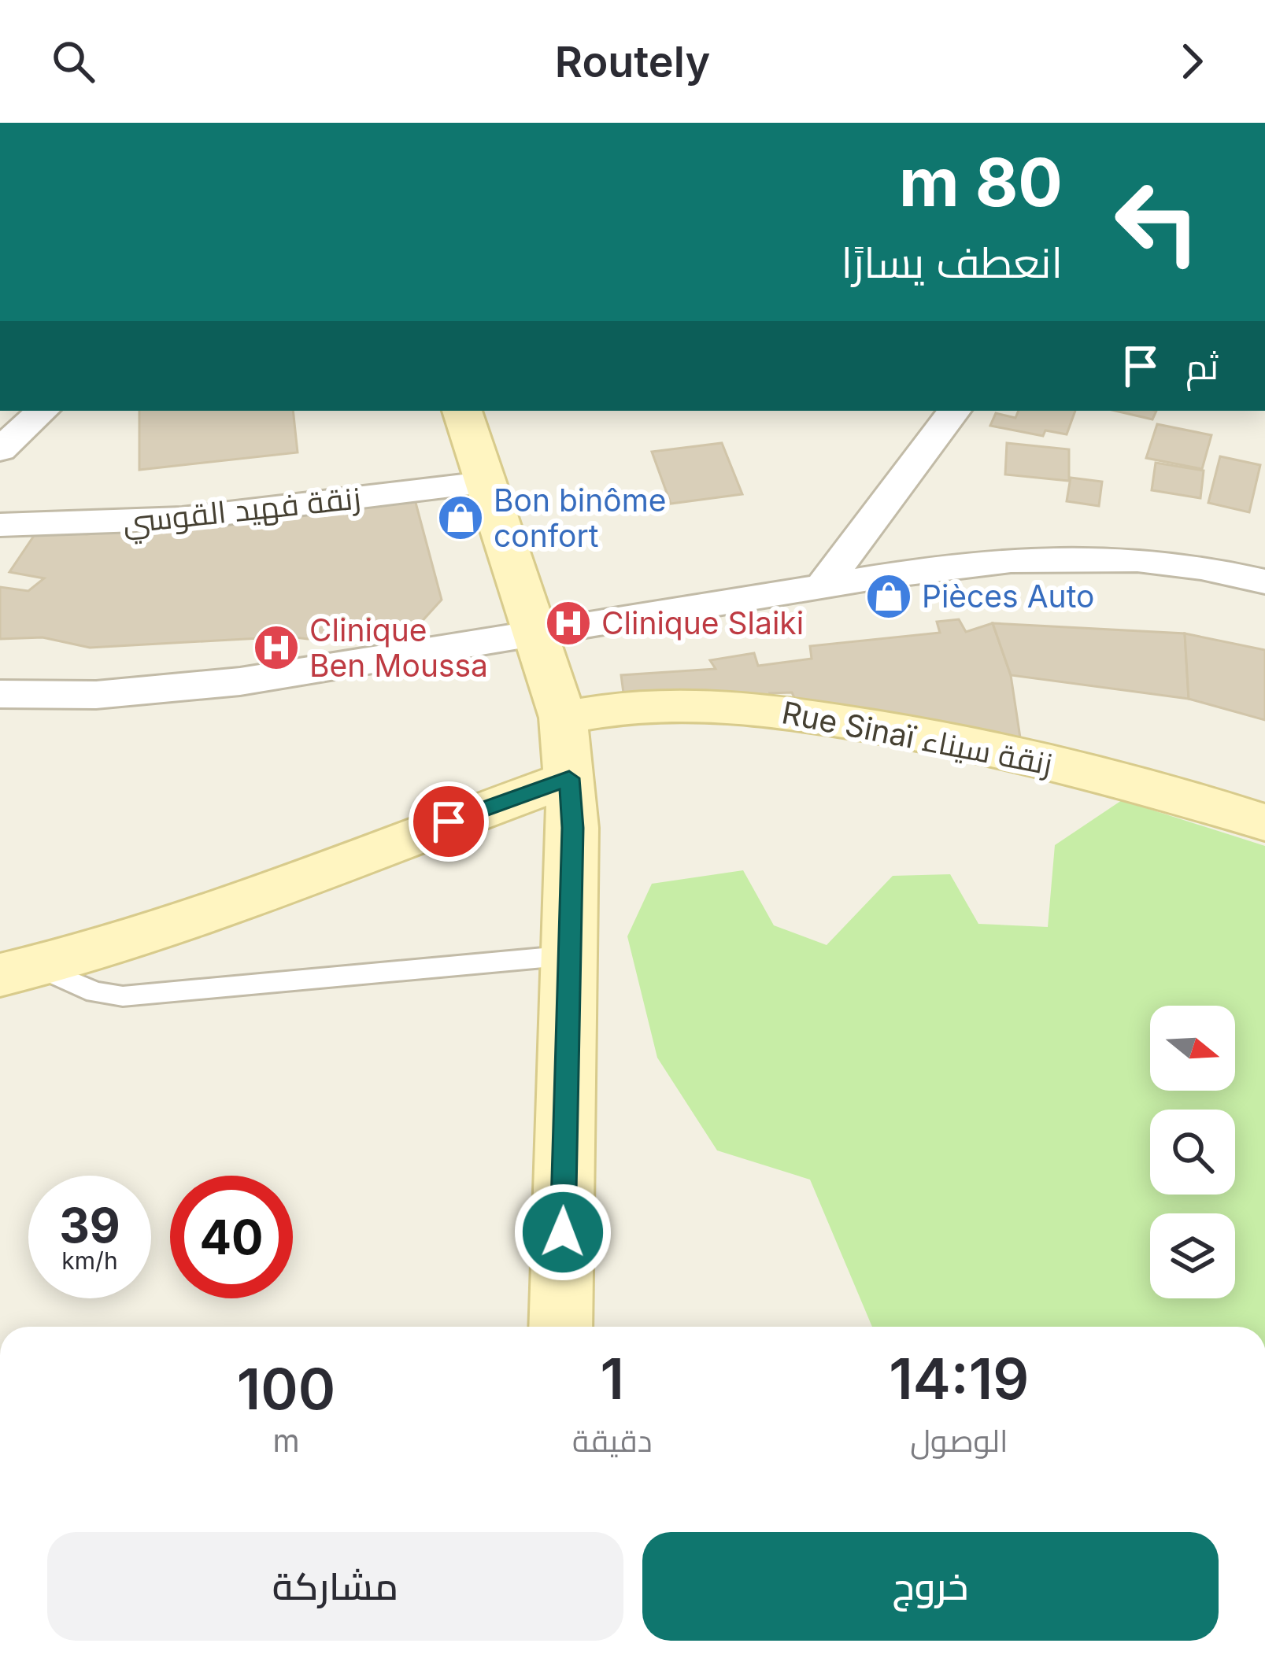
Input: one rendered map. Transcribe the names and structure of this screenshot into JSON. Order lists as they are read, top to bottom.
{
  "streets": {
    "street": ["زنقة فهيد القوسي", "Rue Sinaï زنقة سيناء"]
  },
  "places": {
    "shop": ["Bon binôme confort", "Pièces Auto"],
    "hospital": ["Clinique Slaiki", "Clinique Ben Moussa"]
  },
  "north": "right",
  "page": {
    "header": "Routely",
    "turn": ["80 m", "انعطف يسارًا"],
    "then": "ثم",
    "speed": "39 km/h",
    "limit": "40",
    "eta": [
      "14:19",
      "الوصول",
      "1",
      "دقيقة",
      "100",
      "m"
    ],
    "buttons": ["خروج", "مشاركة"]
  }
}
